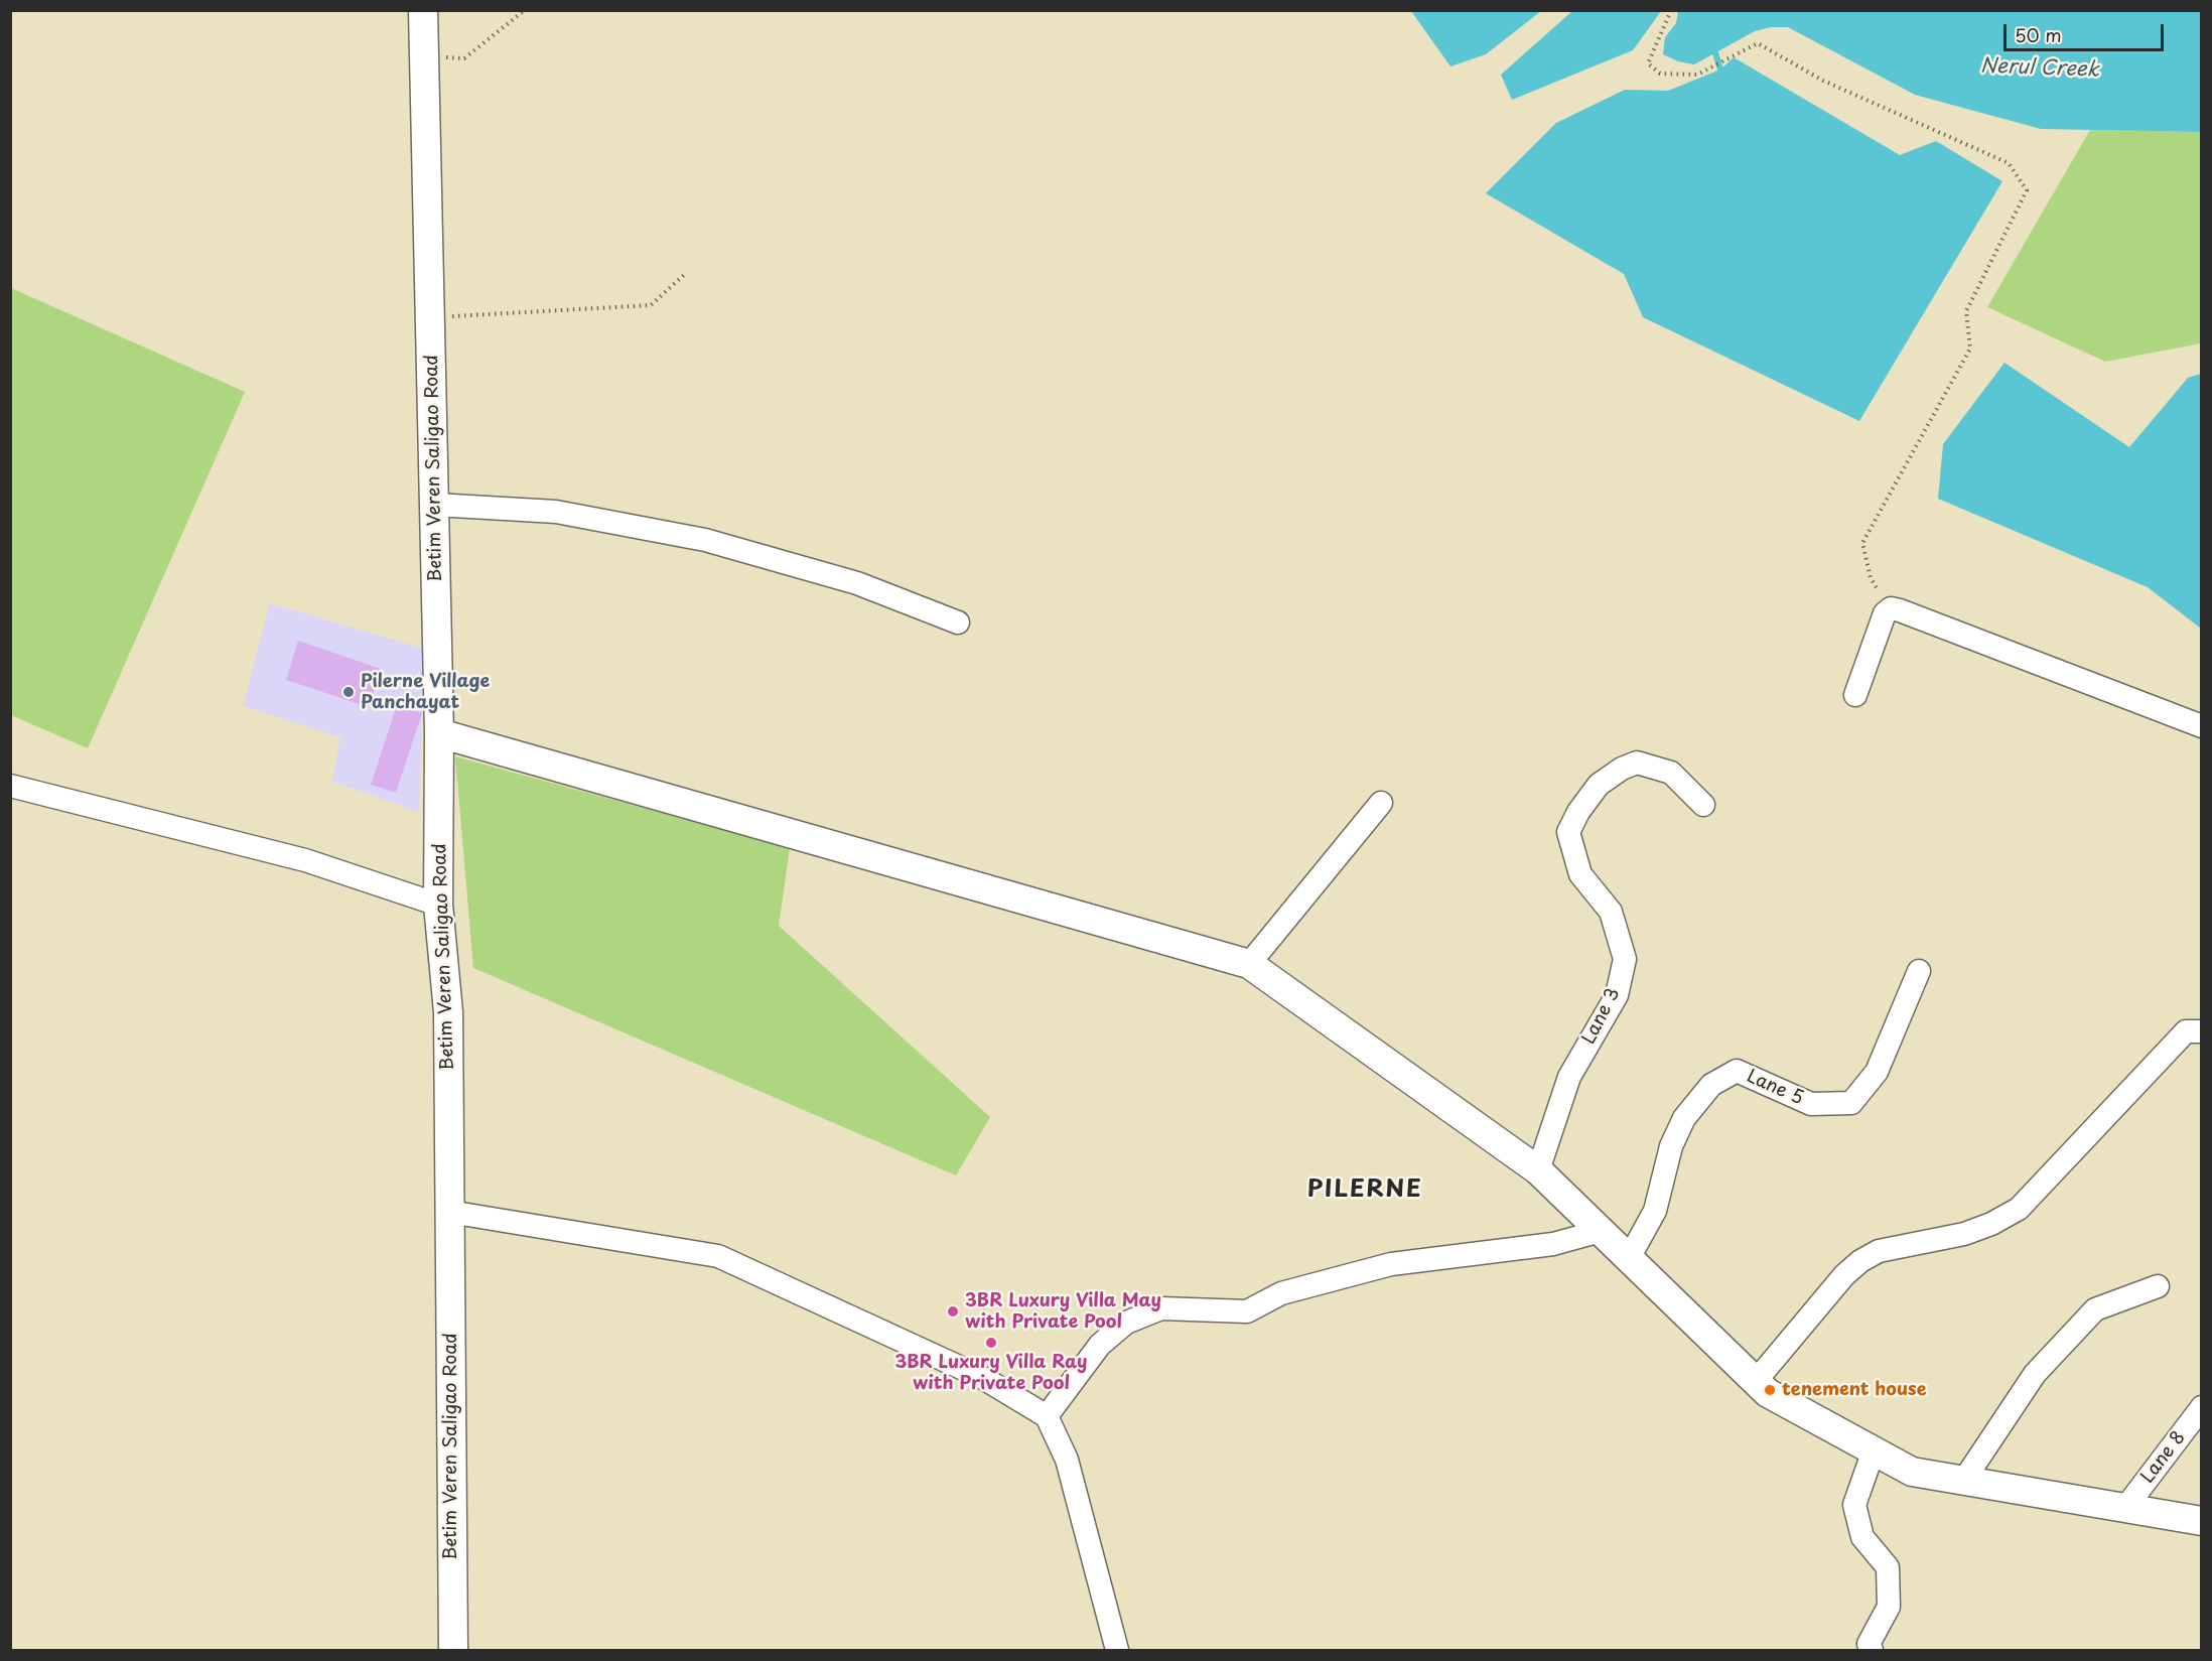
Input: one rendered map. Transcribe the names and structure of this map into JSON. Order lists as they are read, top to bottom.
{
  "streets": {
    "main road": ["Betim Veren Saligao Road"],
    "street": ["Lane 3", "Lane 5", "Lane 8"]
  },
  "districts": ["PILERNE"],
  "water": ["Nerul Creek"],
  "places": [
    "Pilerne Village Panchayat",
    "3BR Luxury Villa May with Private Pool",
    "3BR Luxury Villa Ray with Private Pool",
    "tenement house"
  ],
  "scale_bar": "50 m"
}
